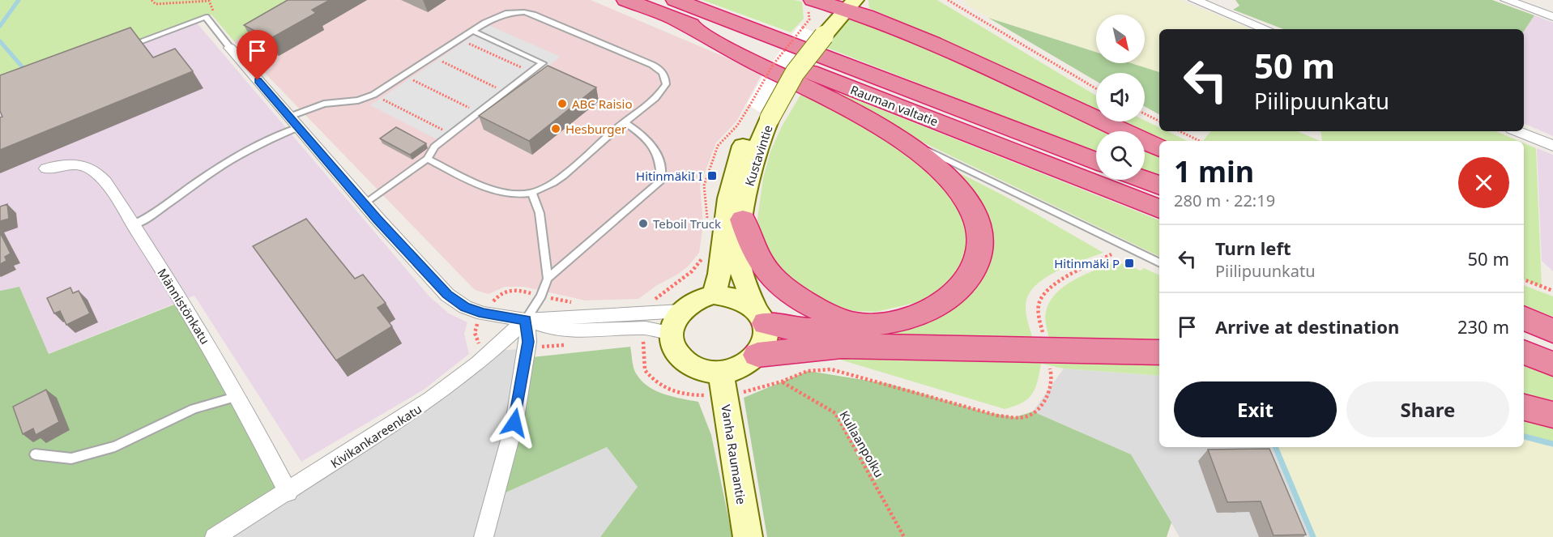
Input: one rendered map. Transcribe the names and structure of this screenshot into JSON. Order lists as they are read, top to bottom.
{
  "streets": {
    "highway": ["Rauman valtatie"],
    "main road": ["Kustavintie", "Vanha Raumantie"],
    "street": ["Männistönkatu", "Kivikankareenkatu"],
    "path": ["Kullaanpolku"]
  },
  "crossings": [
    ["Kustavintie", "Vanha Raumantie"],
    ["Männistönkatu", "Kivikankareenkatu"]
  ],
  "places": {
    "other": ["ABC Raisio", "Hesburger", "Teboil Truck"],
    "transit": ["HitinmäkiI I", "Hitinmäki P"]
  },
  "north": "bottom right",
  "page": {
    "turn": ["50 m", "Piilipuunkatu"],
    "heading": ["1 min", "280 m · 22:19"],
    "list": [
      {
        "name": "Turn left",
        "note": "Piilipuunkatu",
        "value": "50 m"
      },
      {
        "name": "Arrive at destination",
        "value": "230 m"
      }
    ],
    "buttons": ["Exit", "Share"]
  }
}
